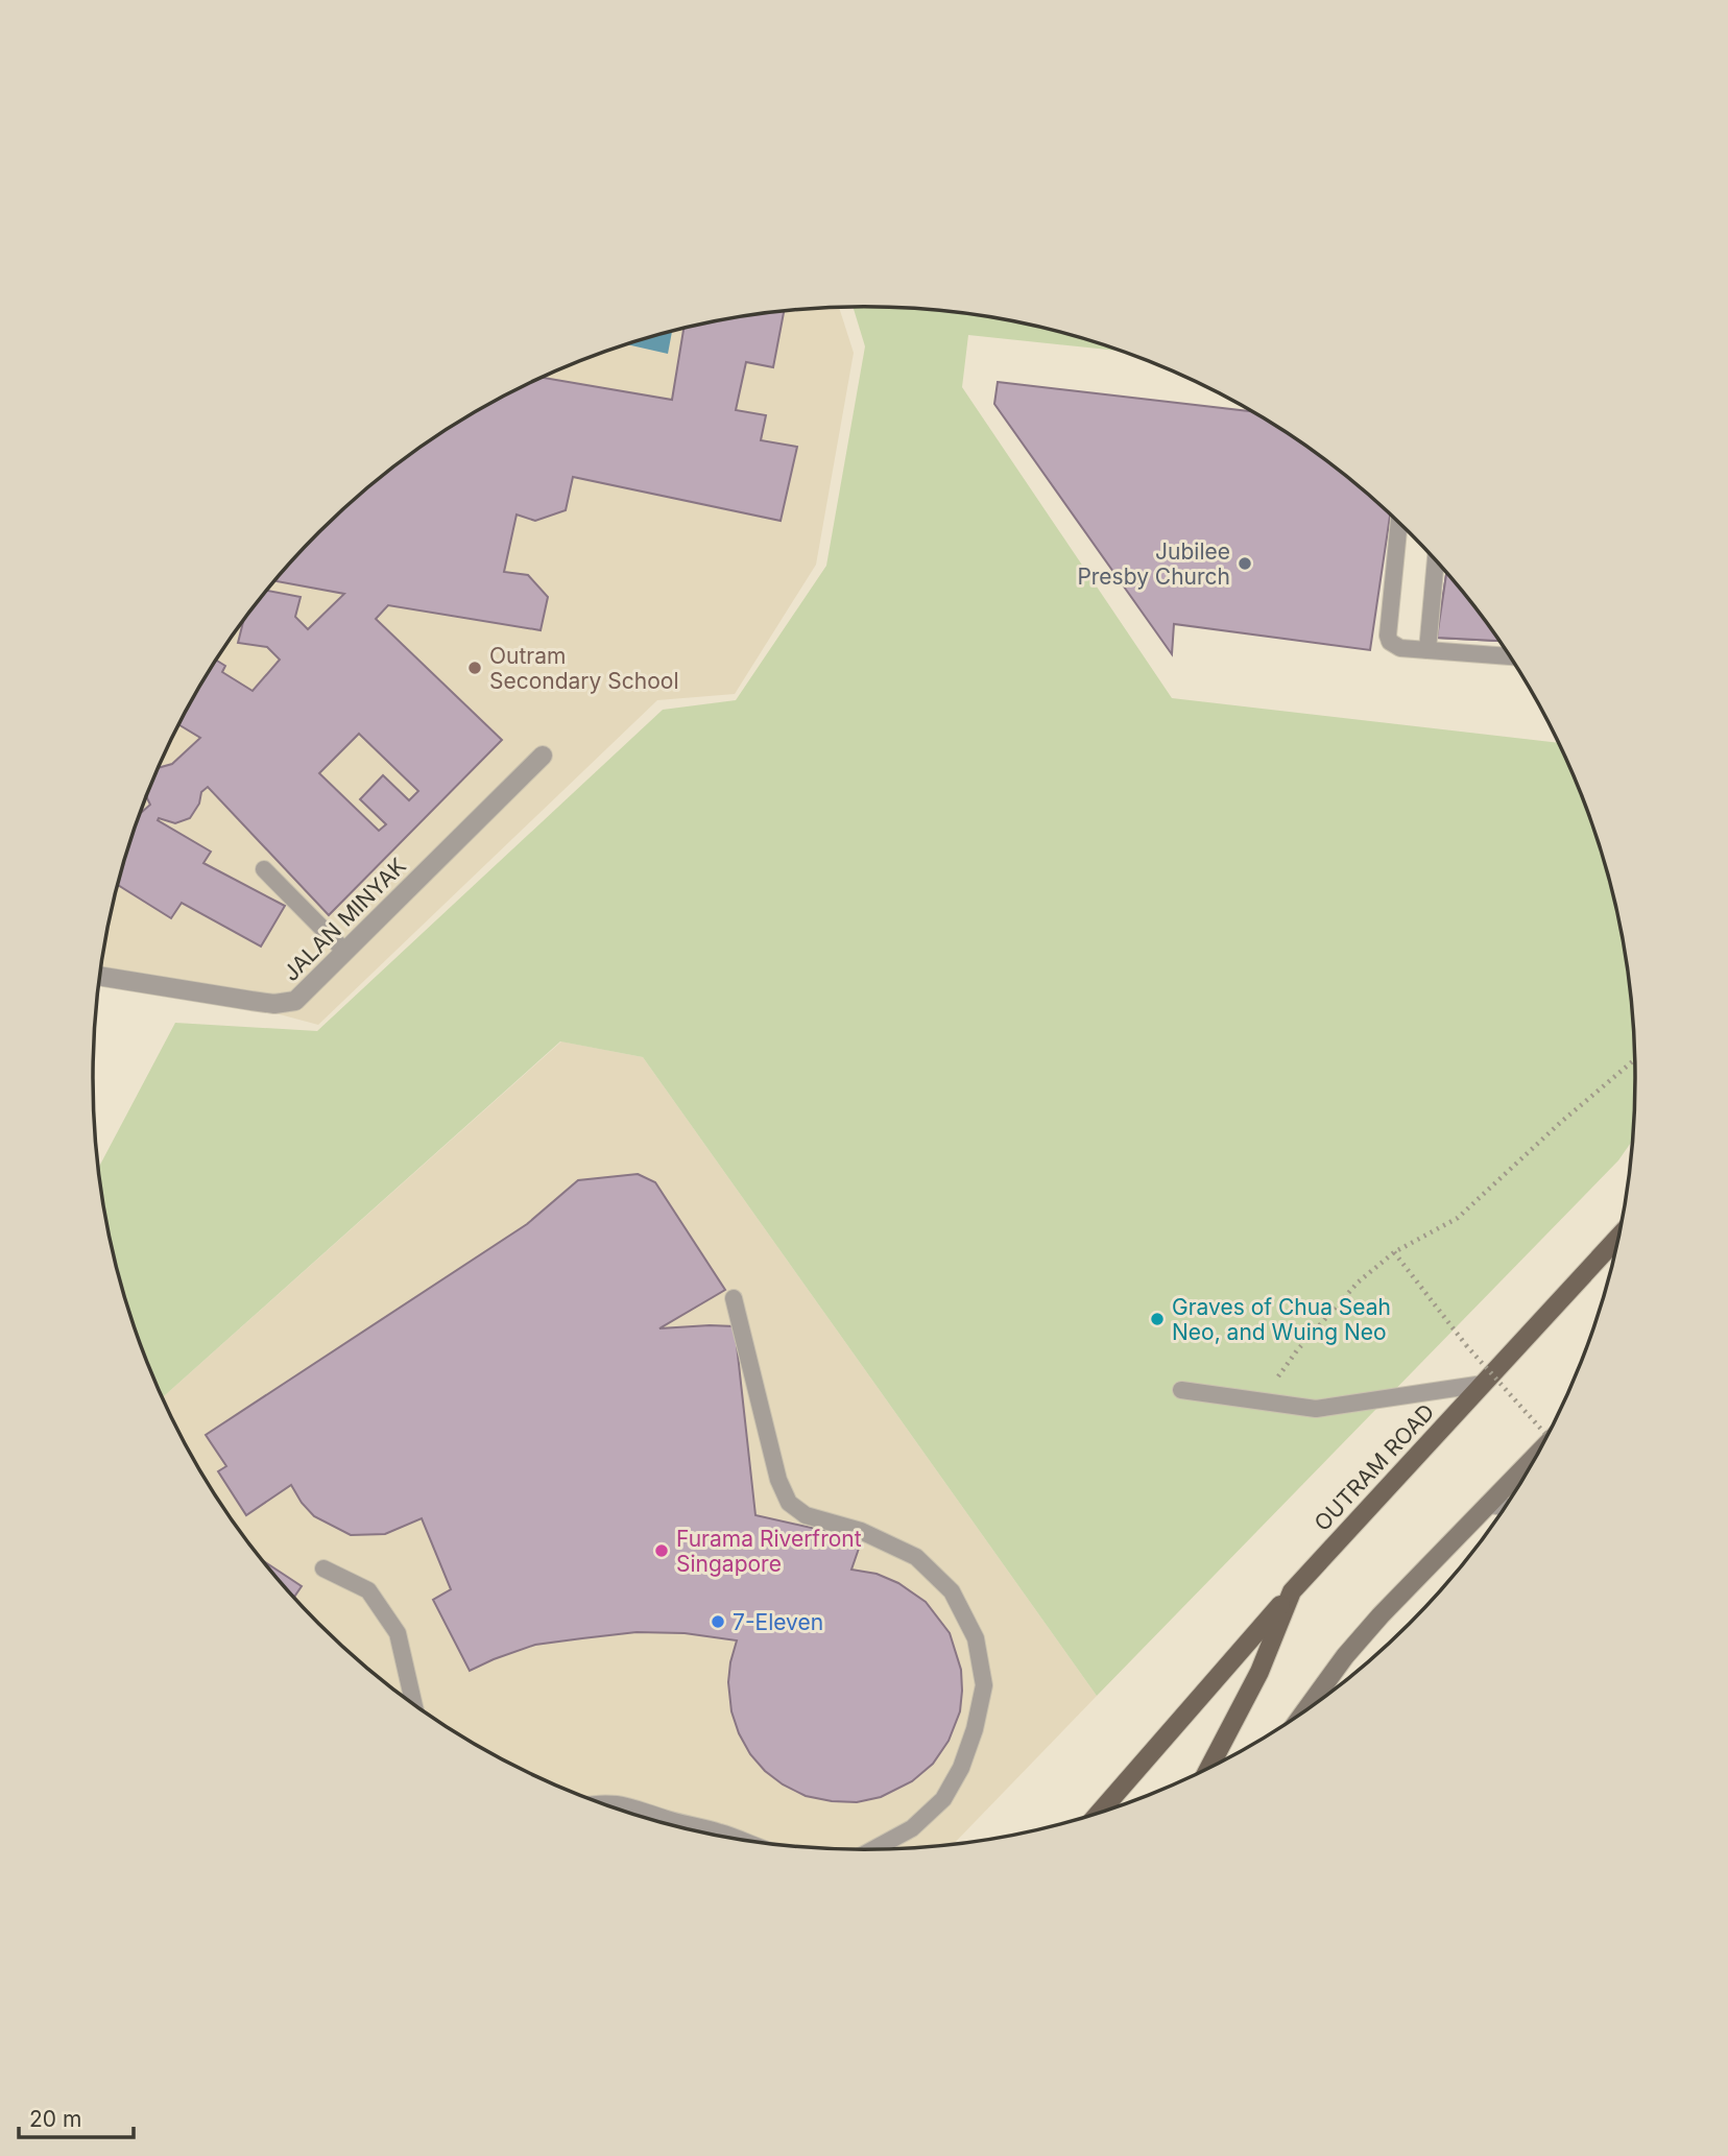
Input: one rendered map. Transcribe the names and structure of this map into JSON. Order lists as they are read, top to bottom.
{
  "streets": {
    "main road": ["OUTRAM ROAD"],
    "street": ["JALAN MINYAK"]
  },
  "places": [
    "Jubilee Presby Church",
    "Outram Secondary School",
    "Graves of Chua Seah Neo, and Wuing Neo",
    "Furama Riverfront Singapore",
    "7-Eleven"
  ],
  "scale_bar": "20 m"
}
